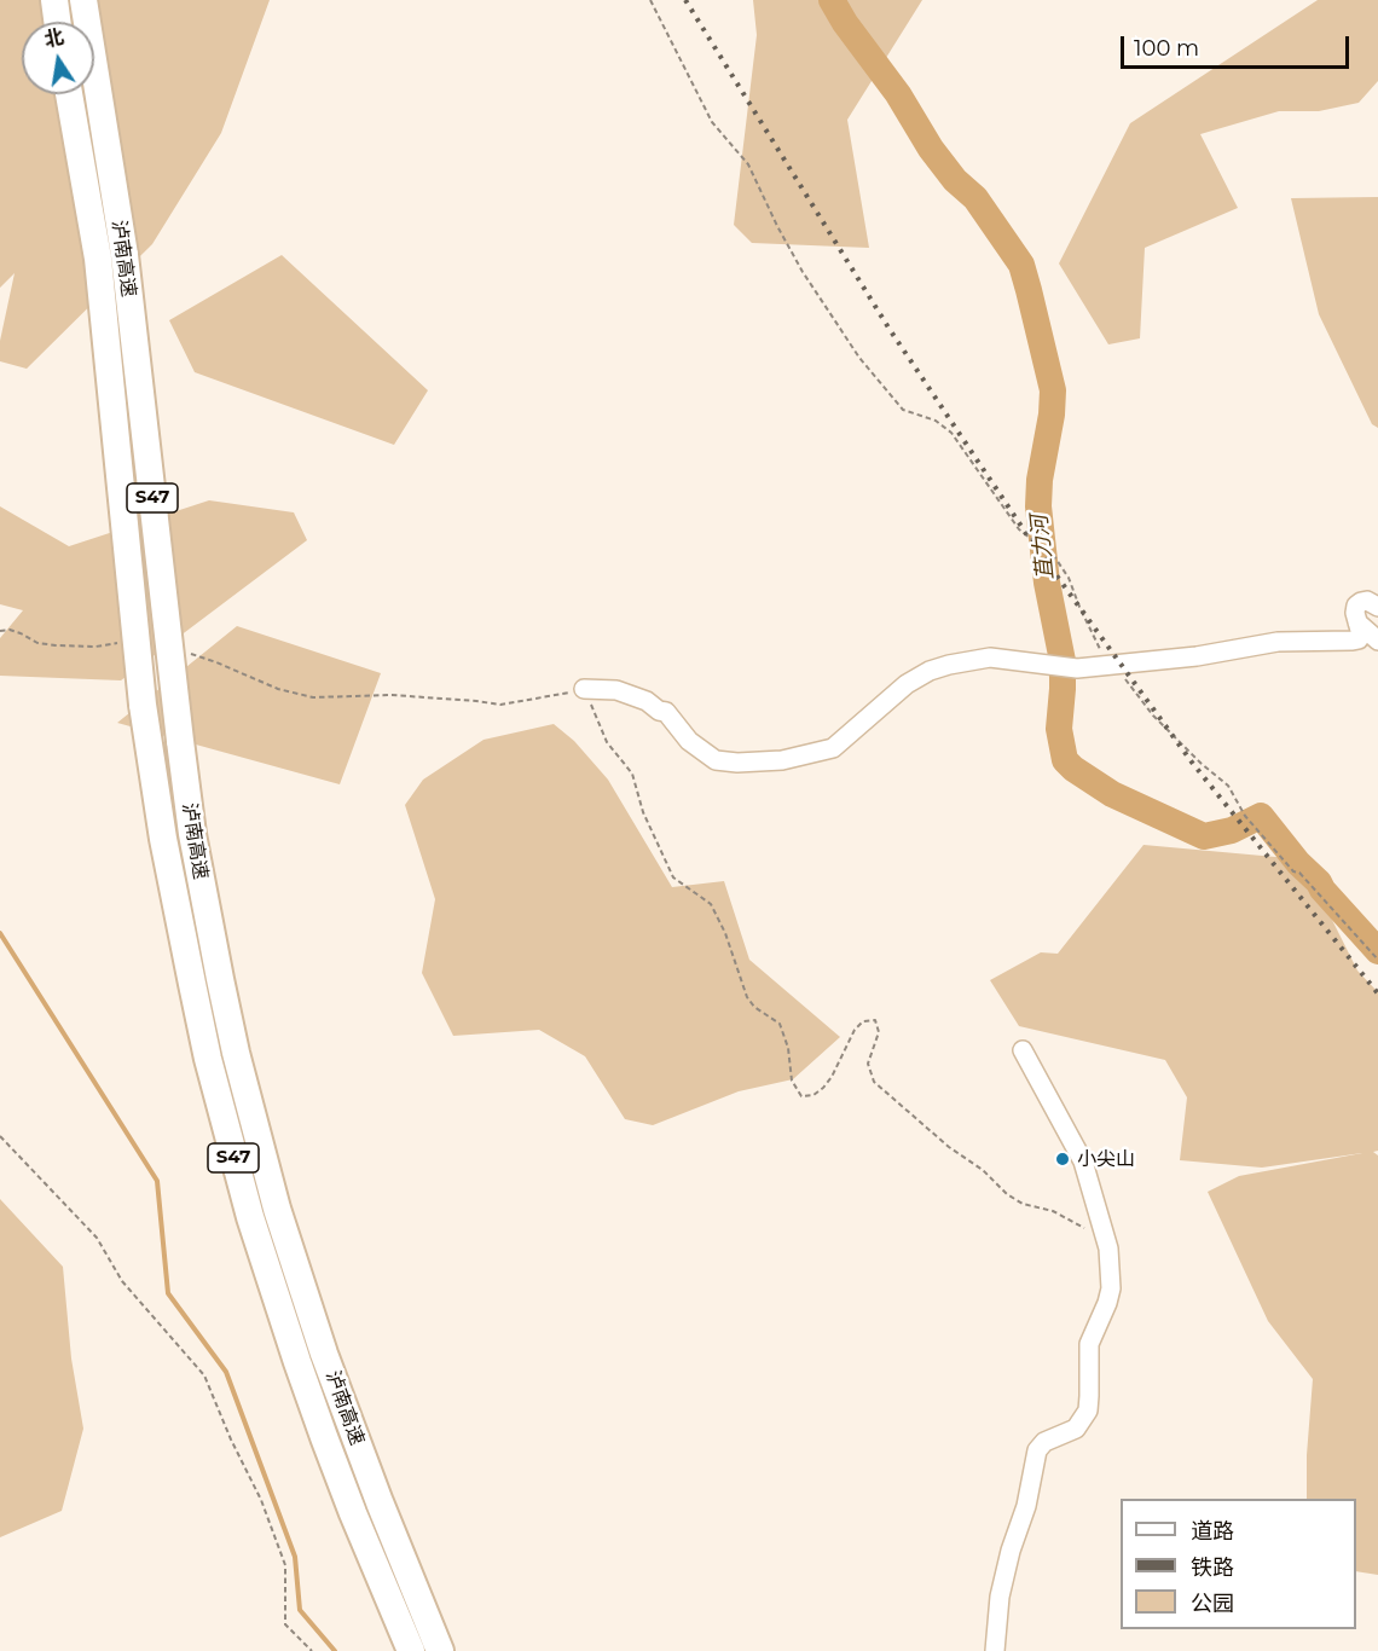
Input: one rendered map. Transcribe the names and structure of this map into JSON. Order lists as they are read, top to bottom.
{
  "streets": {
    "highway": ["泸南高速", "S47"]
  },
  "water": ["苴力河"],
  "places": ["小尖山"],
  "legend": ["道路", "铁路", "公园"],
  "scale_bar": "100 m",
  "north": "top"
}
